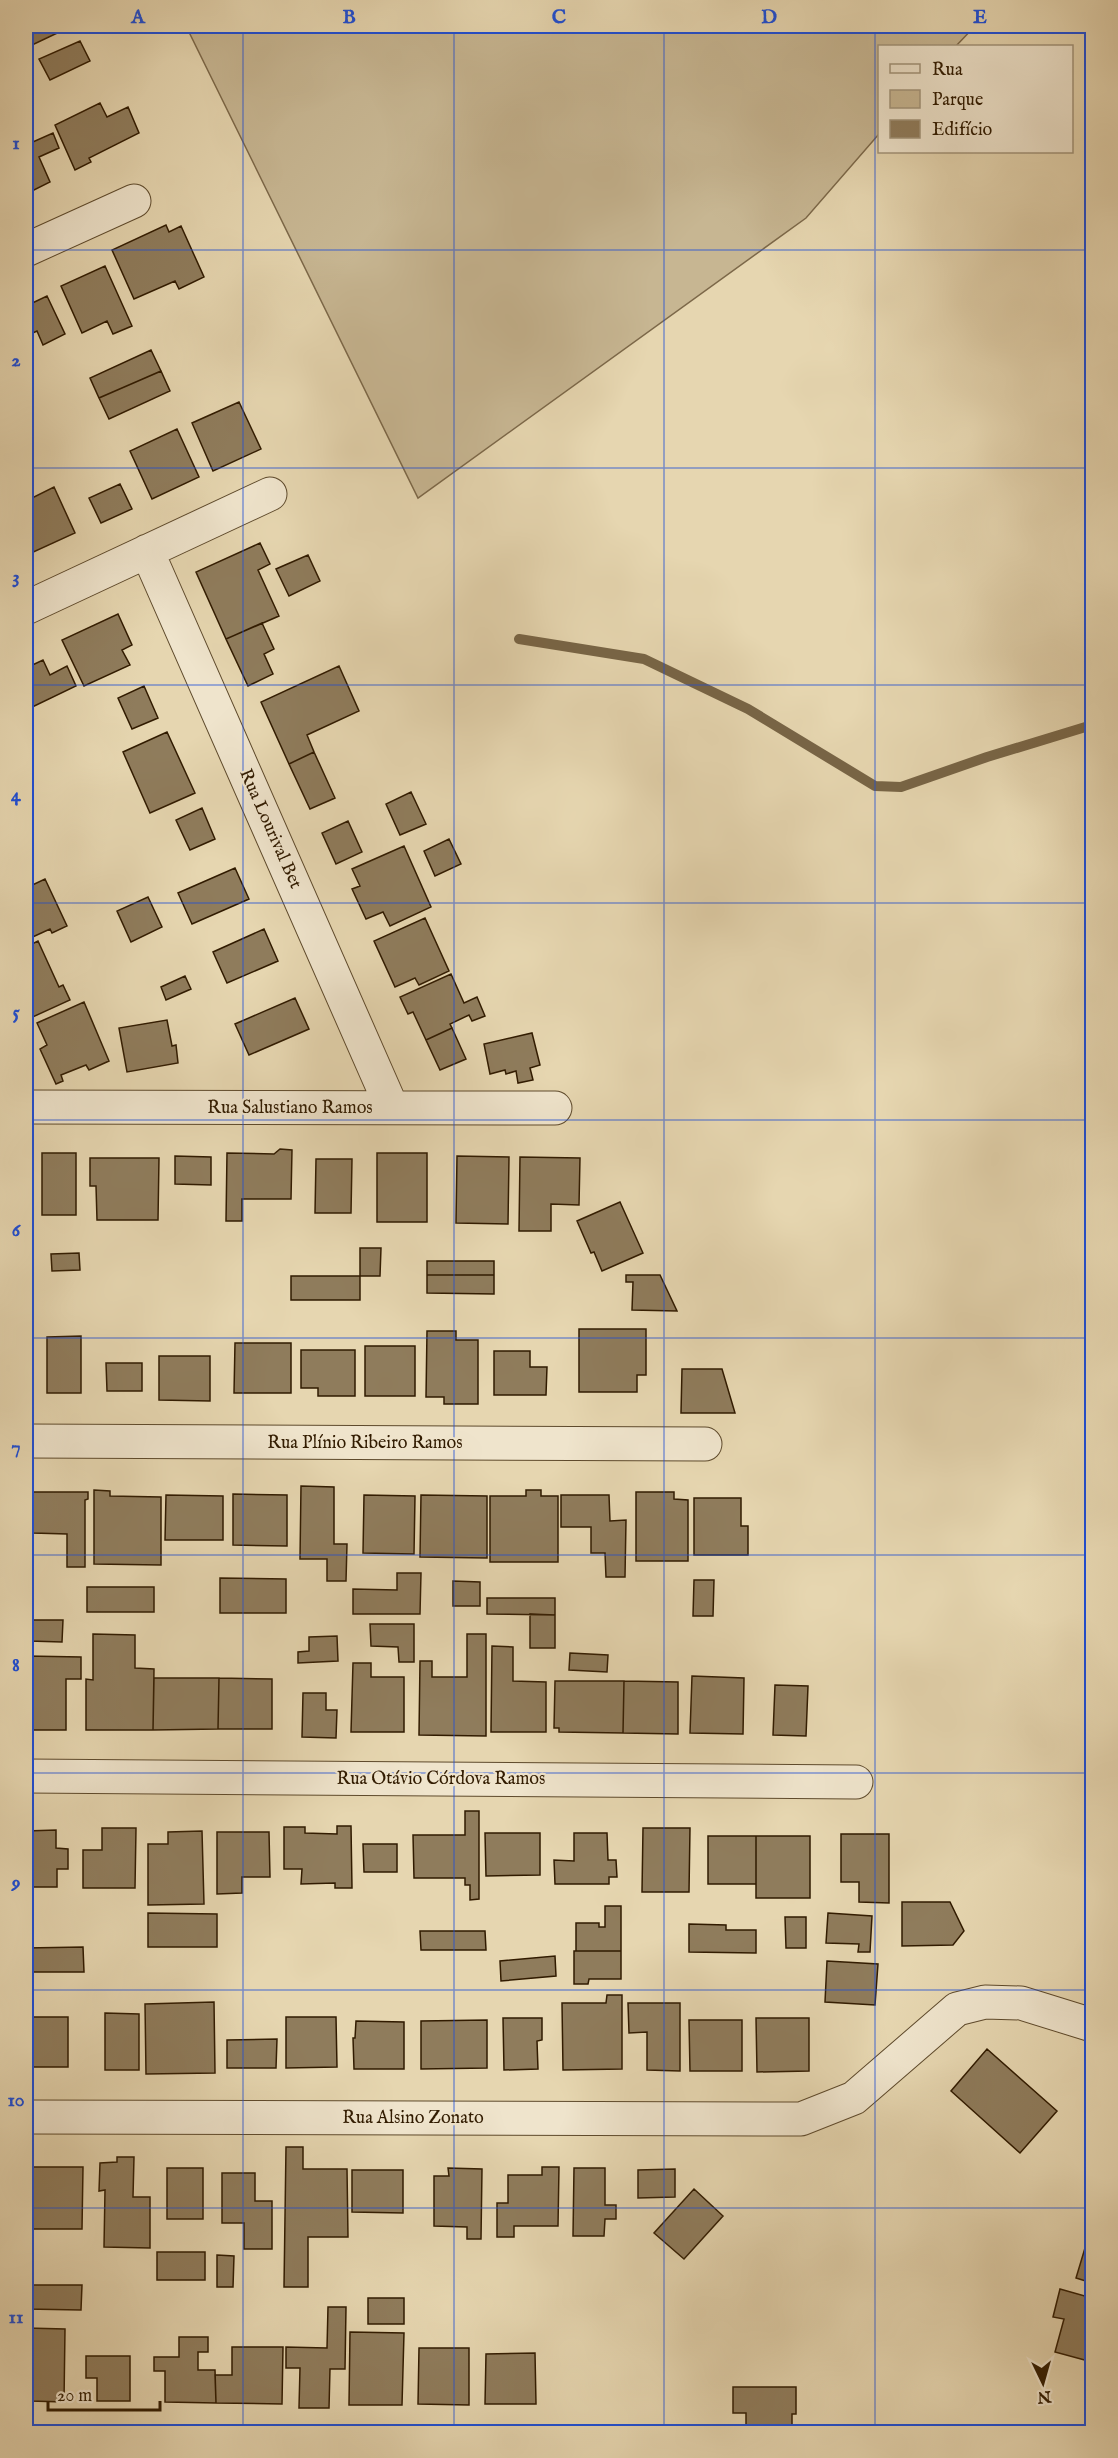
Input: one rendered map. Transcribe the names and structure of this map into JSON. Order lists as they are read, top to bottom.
{
  "streets": {
    "street": [
      "Rua Lourival Bet",
      "Rua Salustiano Ramos",
      "Rua Plínio Ribeiro Ramos",
      "Rua Otávio Córdova Ramos",
      "Rua Alsino Zonato"
    ]
  },
  "crossings": [
    ["Rua Lourival Bet", "Rua Salustiano Ramos"]
  ],
  "legend": ["Rua", "Parque", "Edifício"],
  "scale_bar": "20 m",
  "north": "bottom",
  "grid": {
    "columns": [
      "A",
      "B",
      "C",
      "D",
      "E"
    ],
    "rows": [
      "1",
      "2",
      "3",
      "4",
      "5",
      "6",
      "7",
      "8",
      "9",
      "10",
      "11"
    ]
  }
}
